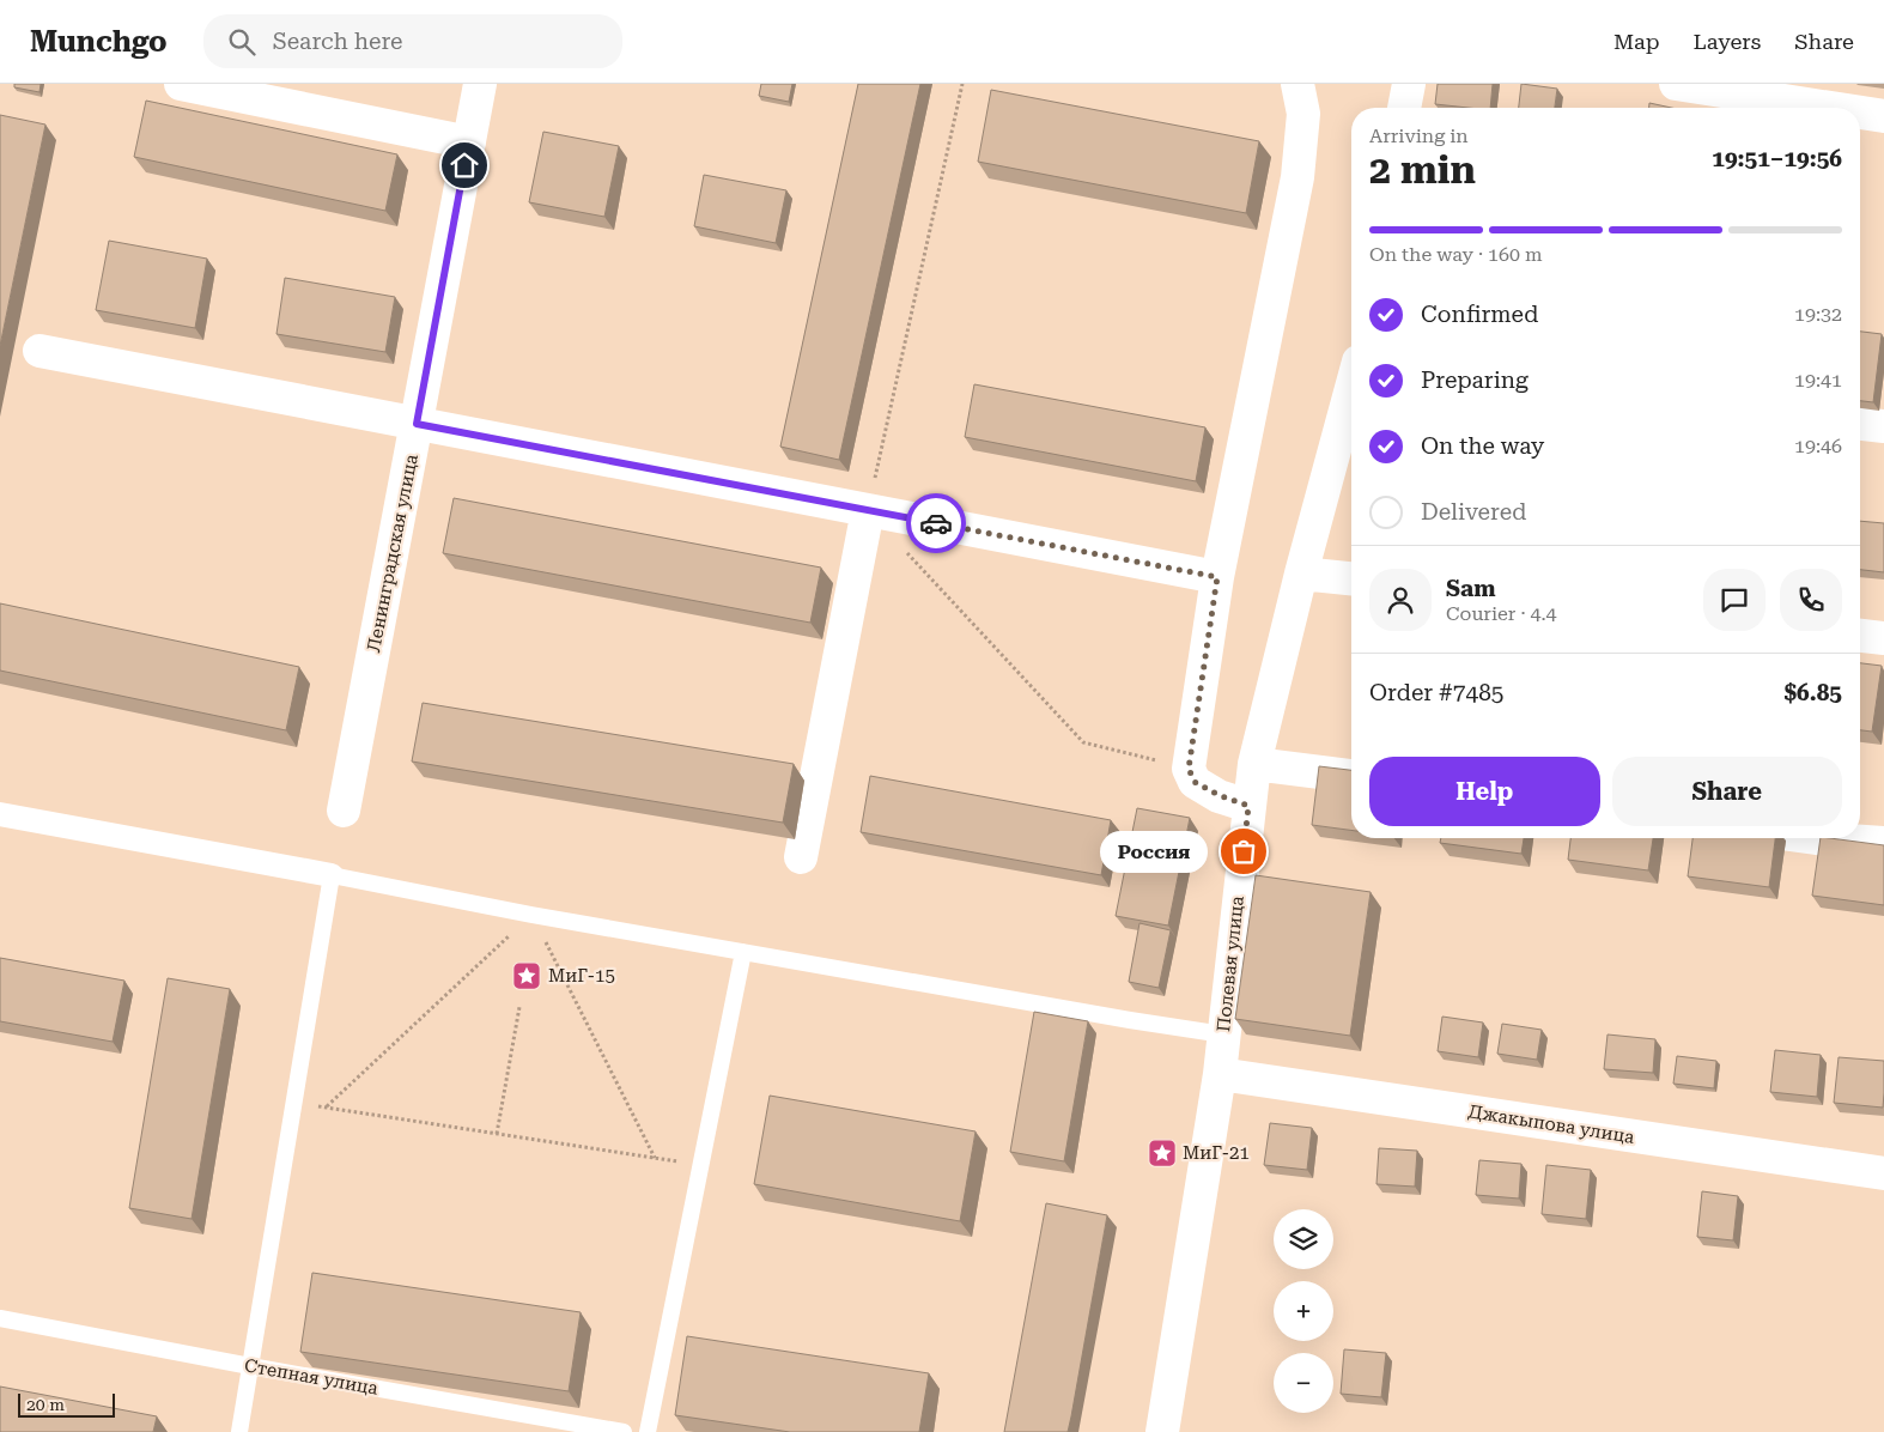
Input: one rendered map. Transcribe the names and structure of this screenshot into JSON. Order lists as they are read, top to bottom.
{
  "streets": {
    "street": ["Ленинградская улица", "Полевая улица", "Джакыпова улица"],
    "lane": ["Степная улица"]
  },
  "crossings": [
    ["Полевая улица", "Джакыпова улица"]
  ],
  "places": {
    "other": ["Россия"],
    "place": ["МиГ-15", "МиГ-21"]
  },
  "scale_bar": "20 m",
  "page": {
    "header": "Munchgo",
    "search": "Search here",
    "nav": ["Map", "Layers", "Share"],
    "heading": ["2 min", "Arriving in", "19:51–19:56"],
    "panel": [
      "Sam",
      "Courier · 4.4",
      "Order #7485",
      "$6.85"
    ],
    "bar": "On the way · 160 m",
    "list": [
      ["Confirmed", "19:32"],
      ["Preparing", "19:41"],
      ["On the way", "19:46"],
      "Delivered"
    ],
    "buttons": ["Help", "Share"],
    "bubble": "Россия",
    "map_buttons": ["+", "−"],
    "scale": "20 m"
  }
}
